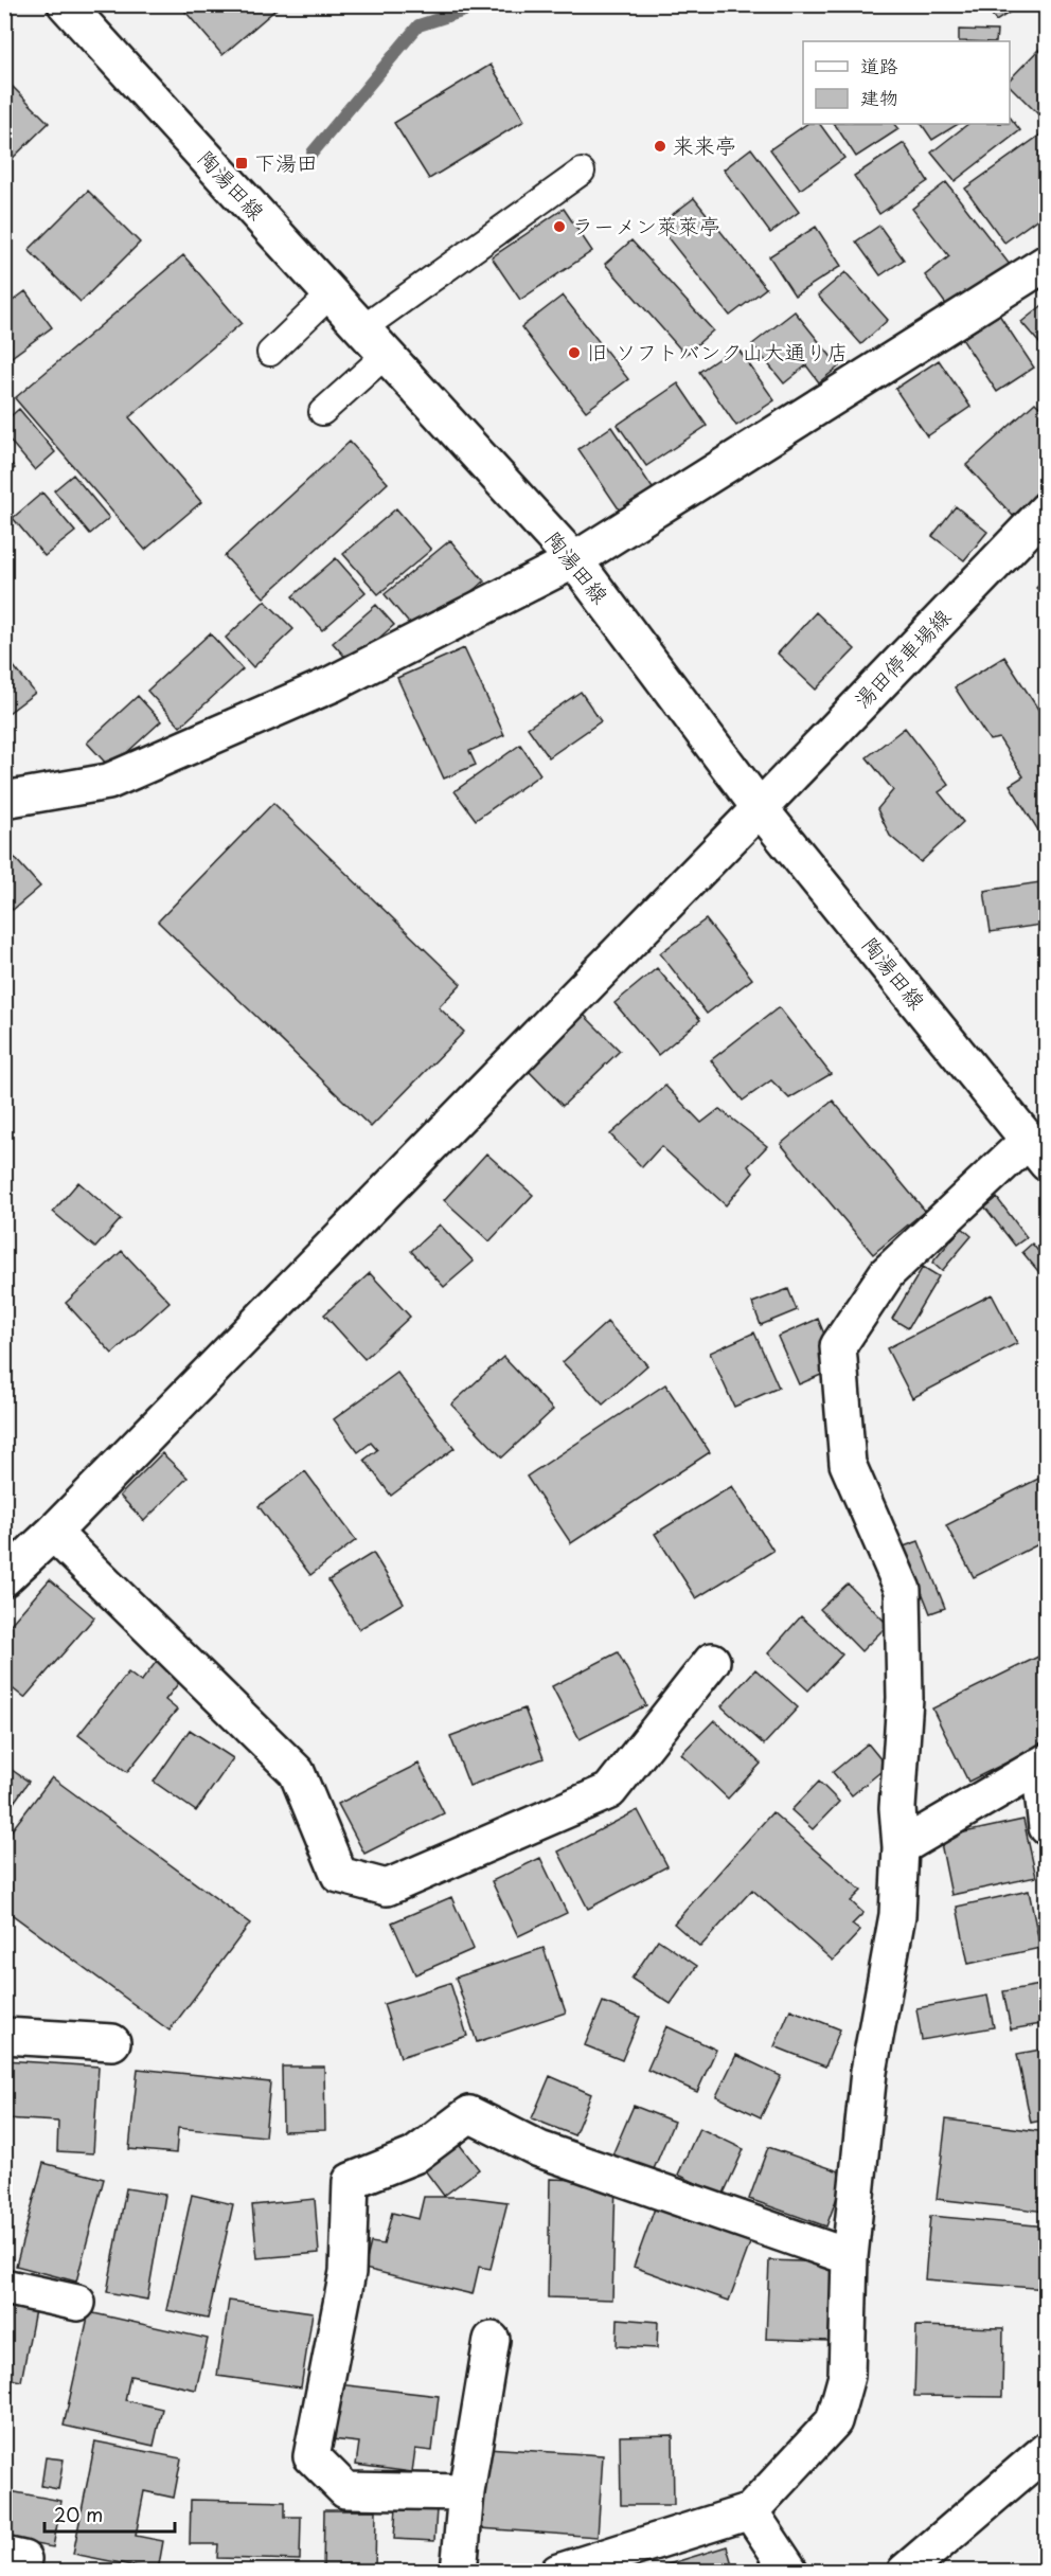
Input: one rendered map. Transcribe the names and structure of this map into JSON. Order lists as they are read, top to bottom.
{
  "streets": {
    "street": ["陶湯田線", "湯田停車場線"]
  },
  "crossings": [
    ["陶湯田線", "湯田停車場線"]
  ],
  "places": {
    "other": ["来来亭", "ラーメン萊萊亭", "旧 ソフトバンク山大通り店"],
    "transit": ["下湯田"]
  },
  "legend": ["道路", "建物"],
  "scale_bar": "20 m"
}
